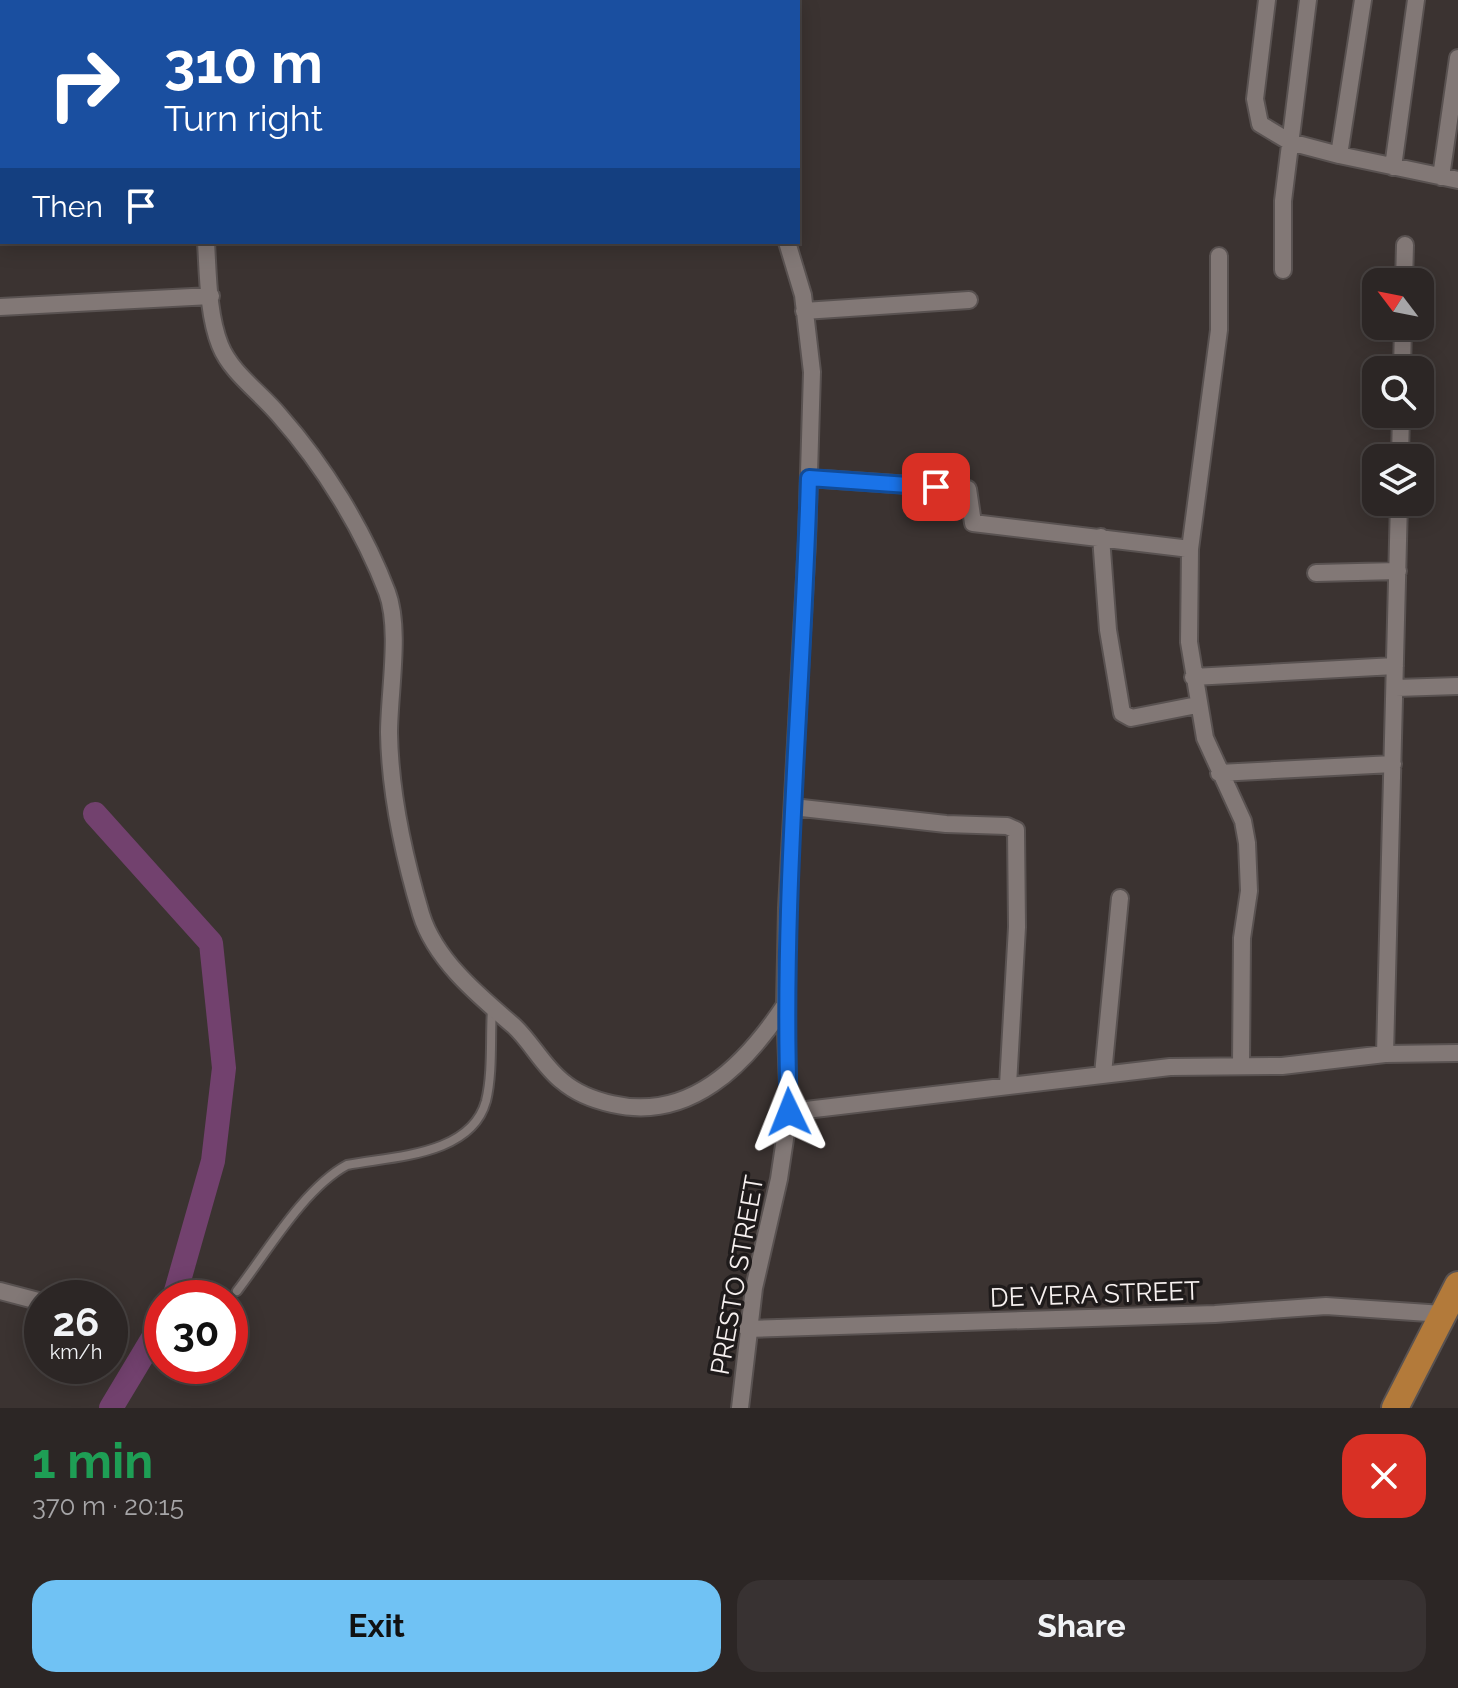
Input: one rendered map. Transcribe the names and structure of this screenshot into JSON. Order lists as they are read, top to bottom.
{
  "streets": {
    "street": ["PRESTO STREET", "DE VERA STREET"]
  },
  "crossings": [
    ["PRESTO STREET", "DE VERA STREET"]
  ],
  "north": "top left",
  "page": {
    "turn": ["310 m", "Turn right"],
    "then": "Then",
    "speed": "26 km/h",
    "limit": "30",
    "heading": ["1 min", "370 m · 20:15"],
    "buttons": ["Exit", "Share"]
  }
}
